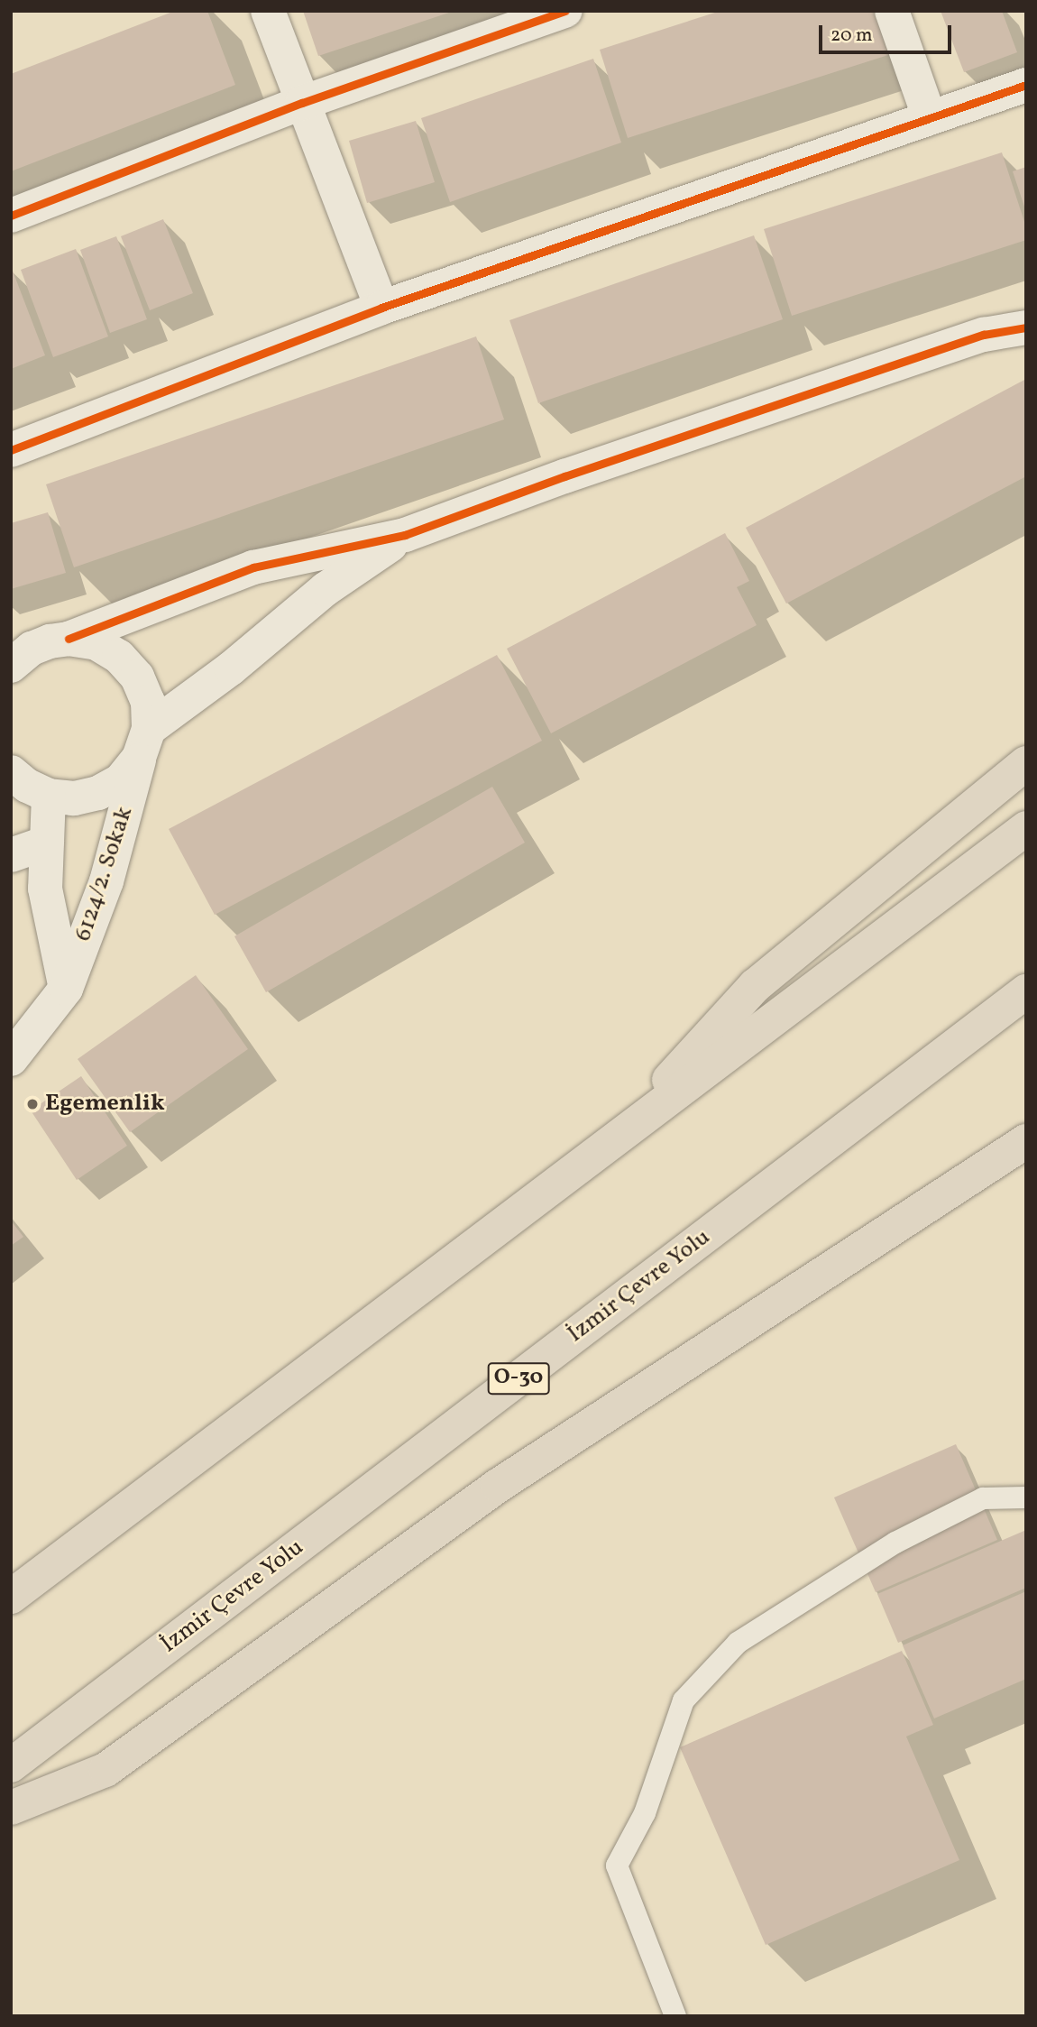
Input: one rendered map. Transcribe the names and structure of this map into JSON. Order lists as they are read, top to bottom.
{
  "streets": {
    "highway": ["İzmir Çevre Yolu", "O-30"],
    "street": ["6124/2. Sokak"]
  },
  "places": ["Egemenlik"],
  "scale_bar": "20 m"
}
